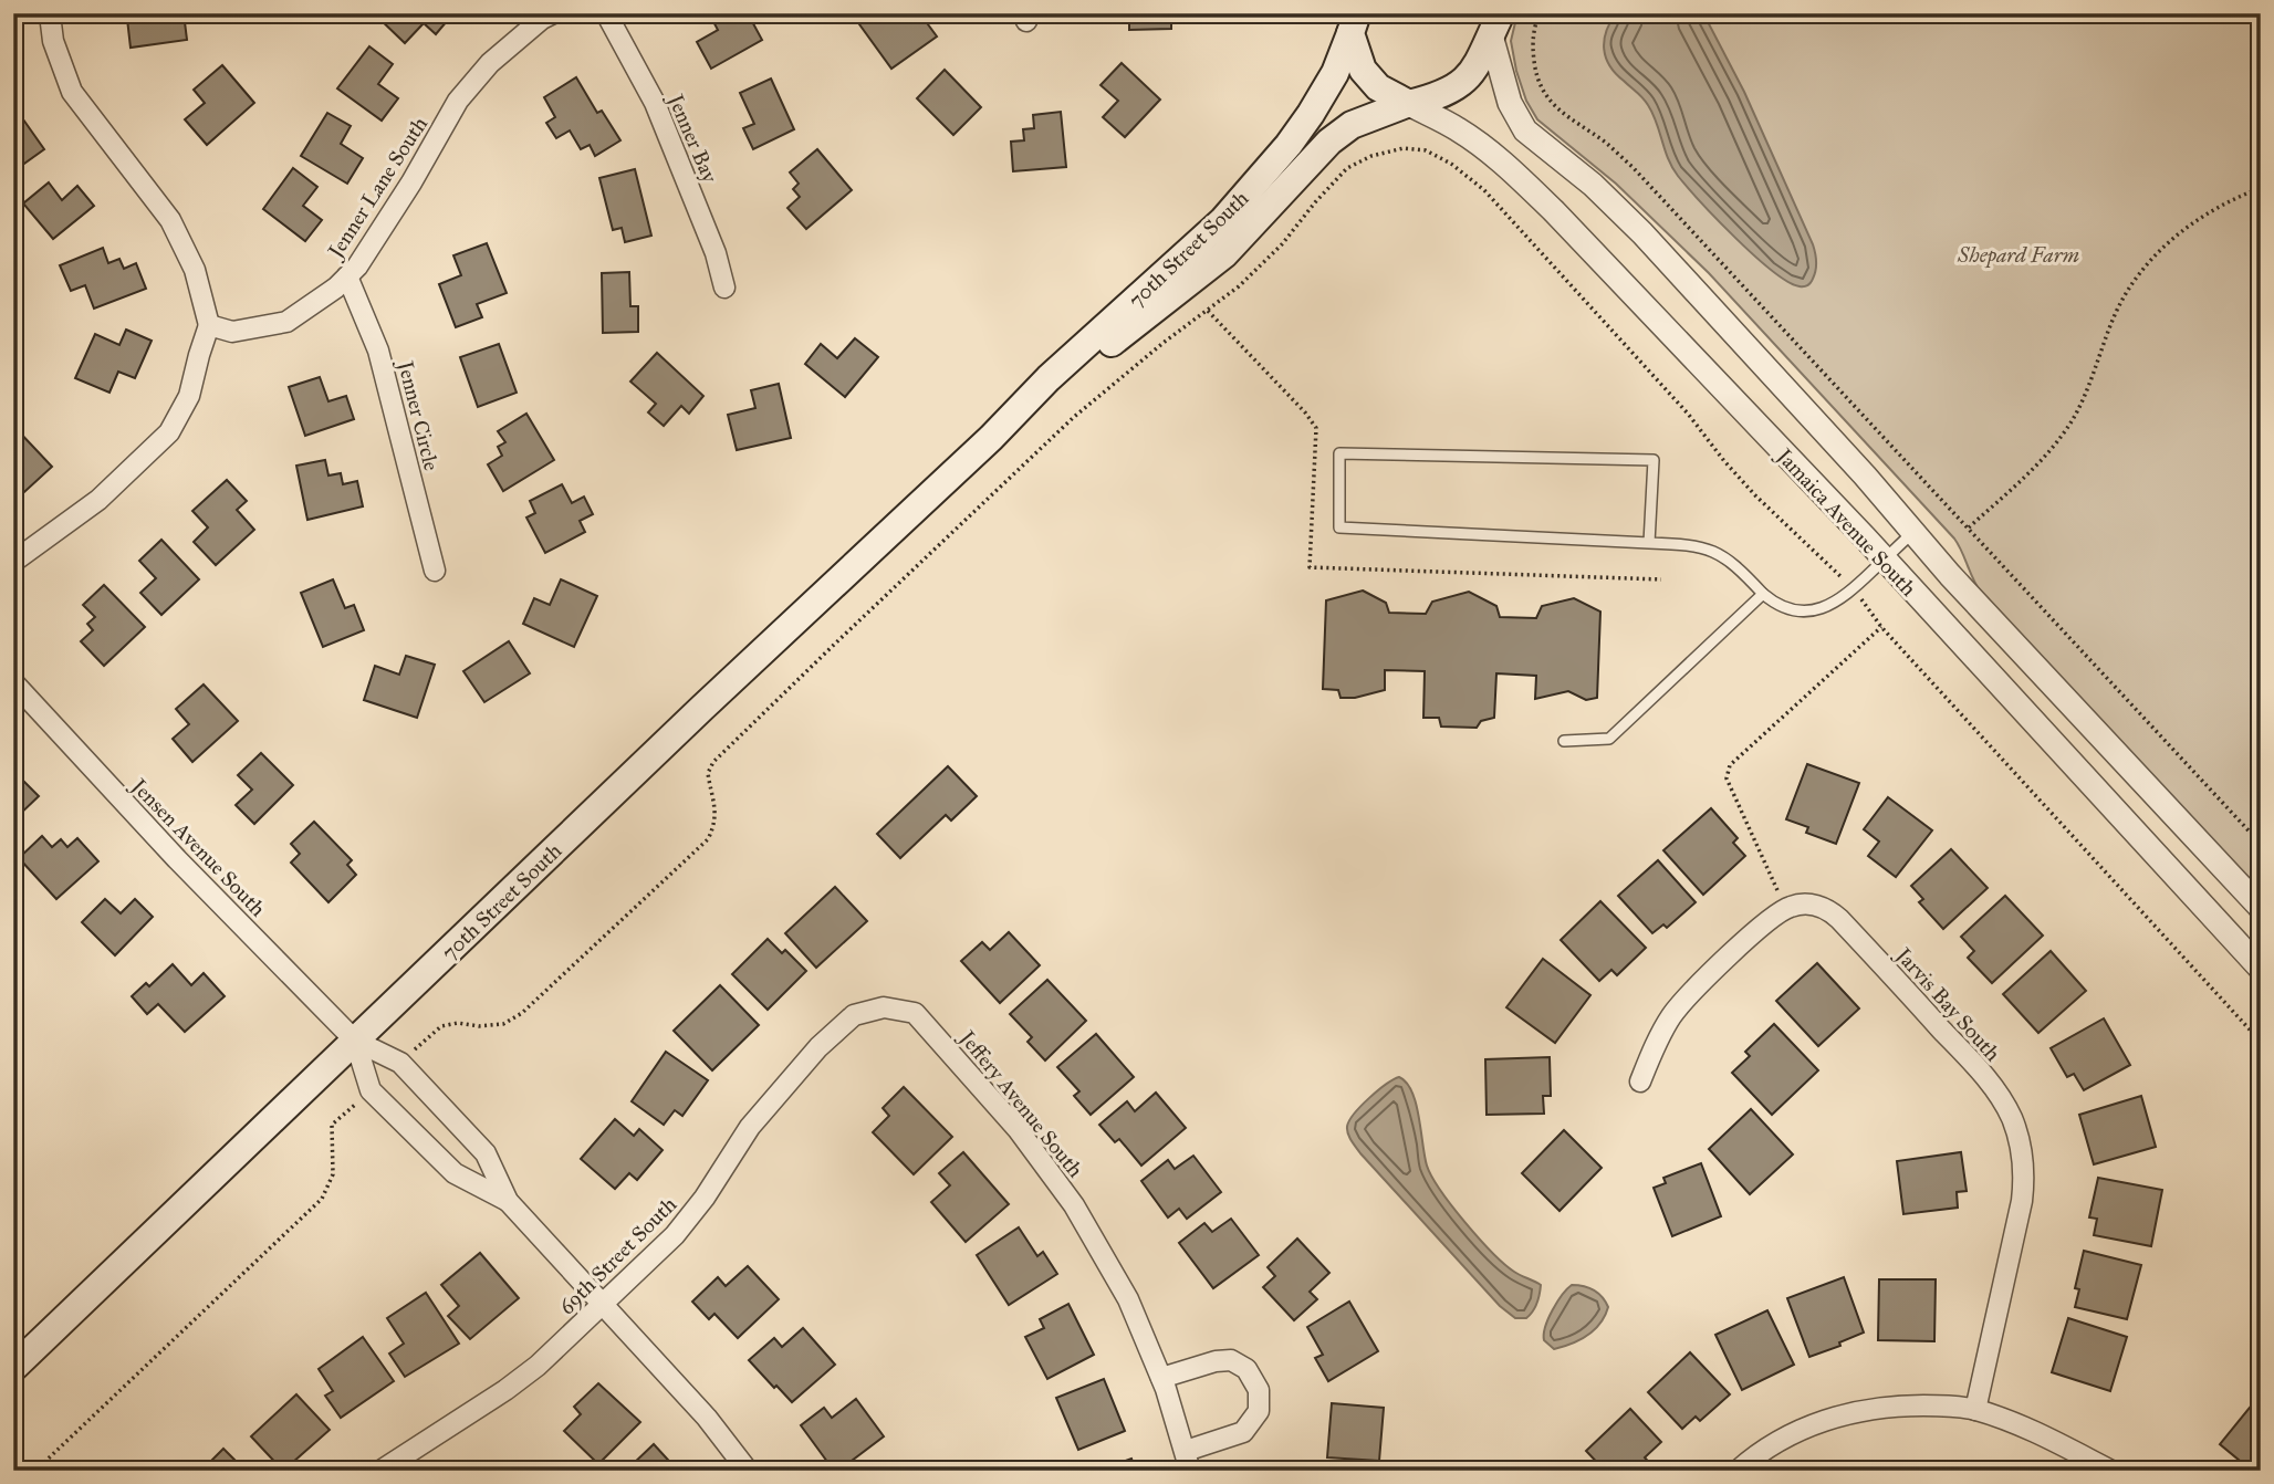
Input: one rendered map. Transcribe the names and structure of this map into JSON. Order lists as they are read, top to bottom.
{
  "streets": {
    "main road": ["70th Street South"],
    "street": [
      "Jenner Bay",
      "Jenner Lane South",
      "Jenner Circle",
      "Jamaica Avenue South",
      "Jensen Avenue South",
      "Jarvis Bay South",
      "Jeffery Avenue South",
      "69th Street South"
    ]
  },
  "crossings": [
    ["Jenner Lane South", "Jenner Circle"],
    ["70th Street South", "Jamaica Avenue South"],
    ["70th Street South", "Jensen Avenue South"],
    ["Jensen Avenue South", "69th Street South"],
    ["Jeffery Avenue South", "69th Street South"]
  ],
  "parks": ["Shepard Farm"]
}
